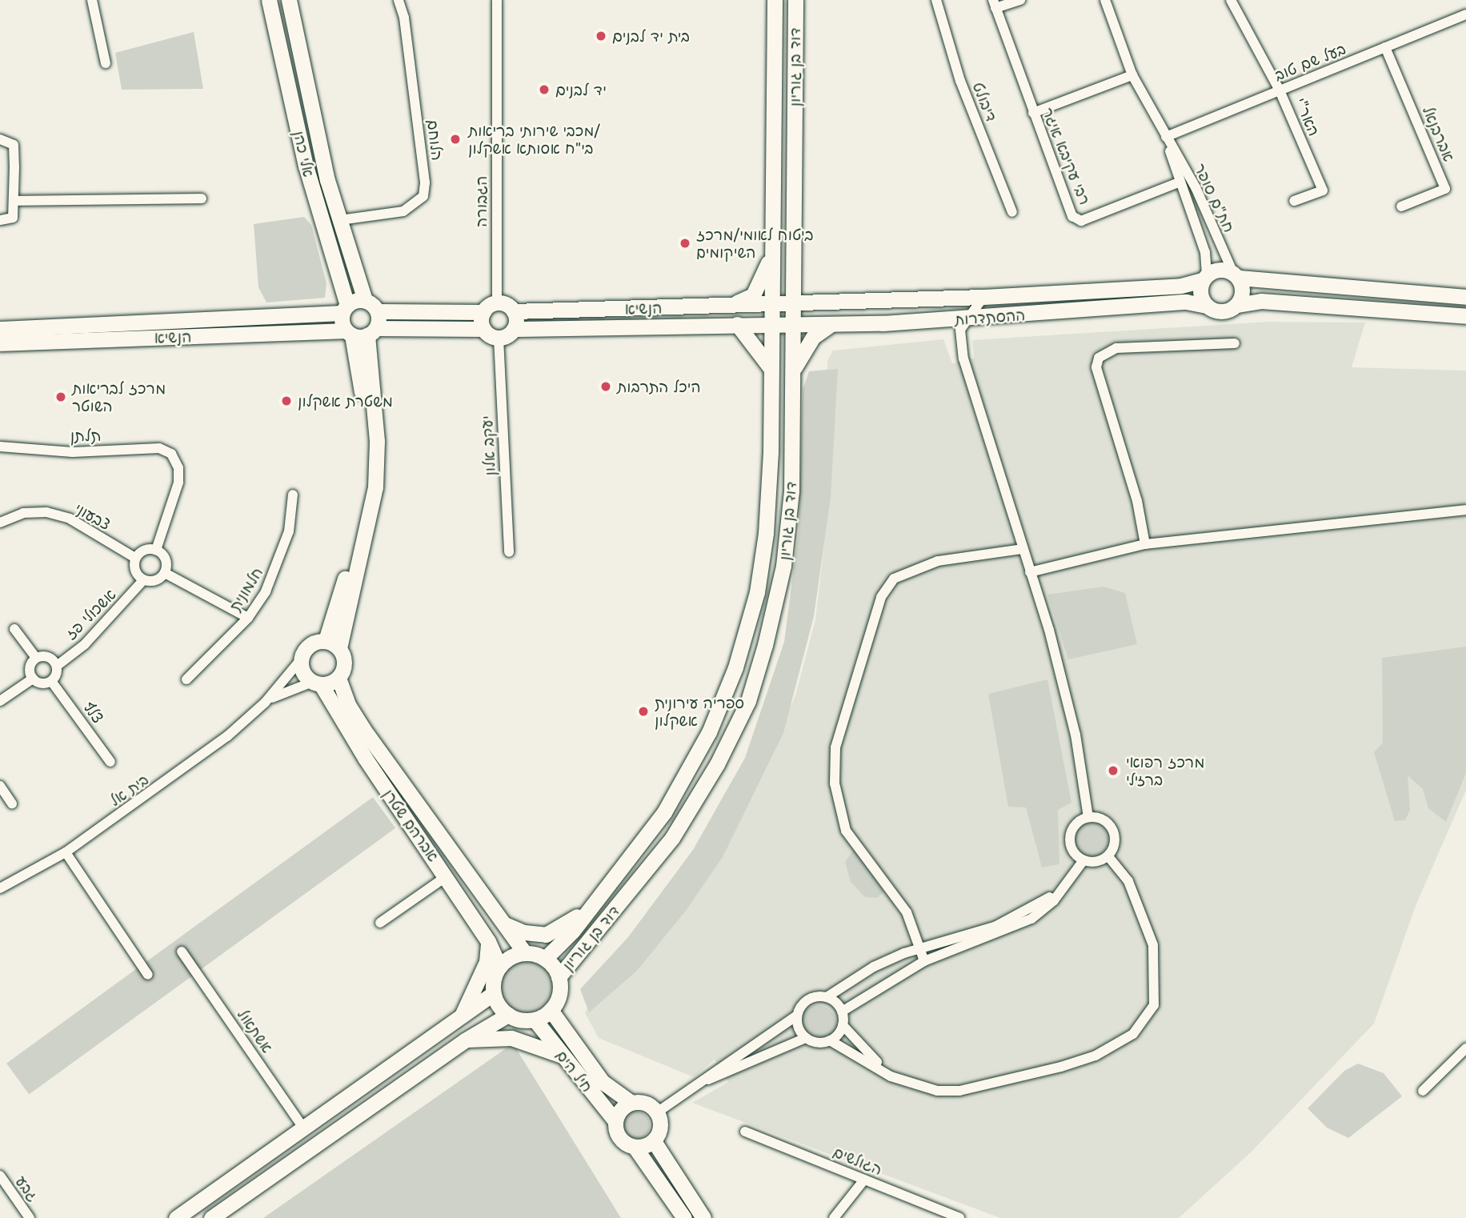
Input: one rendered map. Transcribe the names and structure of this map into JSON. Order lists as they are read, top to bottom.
{
  "streets": {
    "street": [
      "בעל שם טוב",
      "דוד בן גוריון",
      "דיבולט",
      "האר\"י",
      "אברבנאל",
      "הלוחם",
      "אלי כהן",
      "רבי עקיבא איגר",
      "חת\"ם סופר",
      "הגבורה",
      "הנשיא",
      "ההסתדרות",
      "תלתן",
      "יעקב אלון",
      "צבעוני",
      "חלמונית",
      "אשכולי פז",
      "צלף",
      "בית אל",
      "אברהם שטרן",
      "אשתאול",
      "חיל הים",
      "הגולשים",
      "גבע"
    ]
  },
  "crossings": [
    ["בעל שם טוב", "האר\"י"],
    ["בעל שם טוב", "אברבנאל"],
    ["בעל שם טוב", "חת\"ם סופר"],
    ["דוד בן גוריון", "הנשיא"],
    ["דוד בן גוריון", "ההסתדרות"],
    ["דוד בן גוריון", "אברהם שטרן"],
    ["דוד בן גוריון", "חיל הים"],
    ["הלוחם", "אלי כהן"],
    ["אלי כהן", "הנשיא"],
    ["רבי עקיבא איגר", "חת\"ם סופר"],
    ["חת\"ם סופר", "ההסתדרות"],
    ["הגבורה", "הנשיא"],
    ["הגבורה", "יעקב אלון"],
    ["הנשיא", "ההסתדרות"],
    ["הנשיא", "יעקב אלון"],
    ["תלתן", "צבעוני"],
    ["תלתן", "אשכולי פז"],
    ["צבעוני", "אשכולי פז"],
    ["אשכולי פז", "צלף"],
    ["בית אל", "אברהם שטרן"],
    ["אברהם שטרן", "חיל הים"]
  ],
  "places": [
    "בית יד לבנים",
    "יד לבנים",
    "מכבי שירותי בריאות/ בי\"ח אסותא אשקלון",
    "ביטוח לאומי/מרכז השיקומים",
    "היכל התרבות",
    "מרכז לבריאות השוטר",
    "משטרת אשקלון",
    "ספריה עירונית אשקלון",
    "מרכז רפואי ברזילי"
  ]
}
